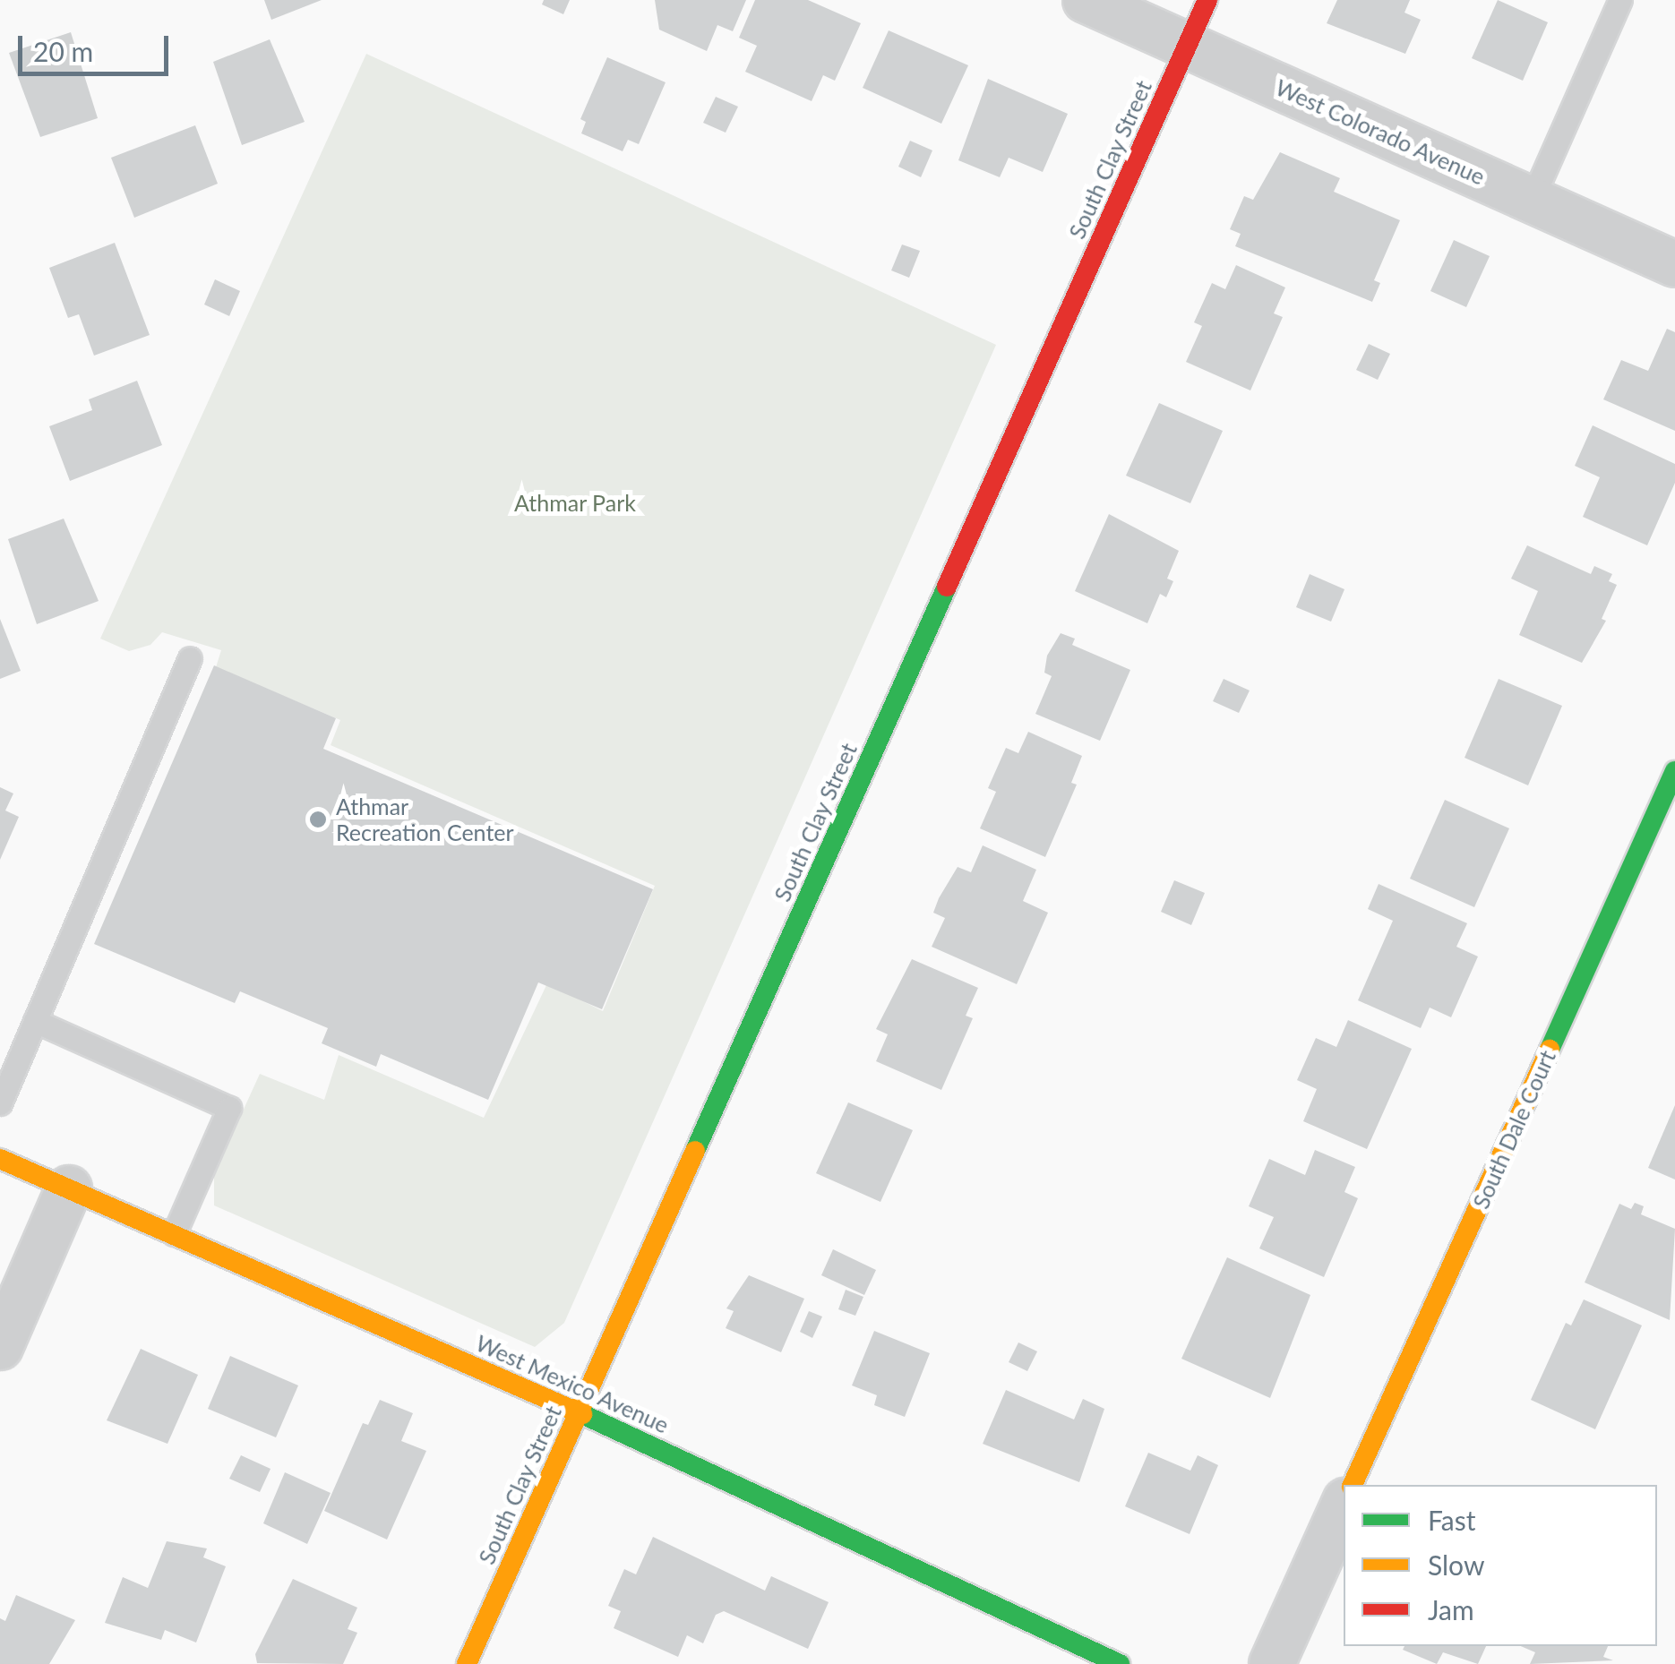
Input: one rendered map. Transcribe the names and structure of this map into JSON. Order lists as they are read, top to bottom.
{
  "streets": {
    "street": [
      "West Colorado Avenue",
      "South Clay Street",
      "South Dale Court",
      "West Mexico Avenue"
    ]
  },
  "crossings": [
    ["West Colorado Avenue", "South Clay Street"],
    ["South Clay Street", "West Mexico Avenue"]
  ],
  "parks": ["Athmar Park"],
  "places": ["Athmar Recreation Center"],
  "legend": ["Fast", "Slow", "Jam"],
  "scale_bar": "20 m"
}
